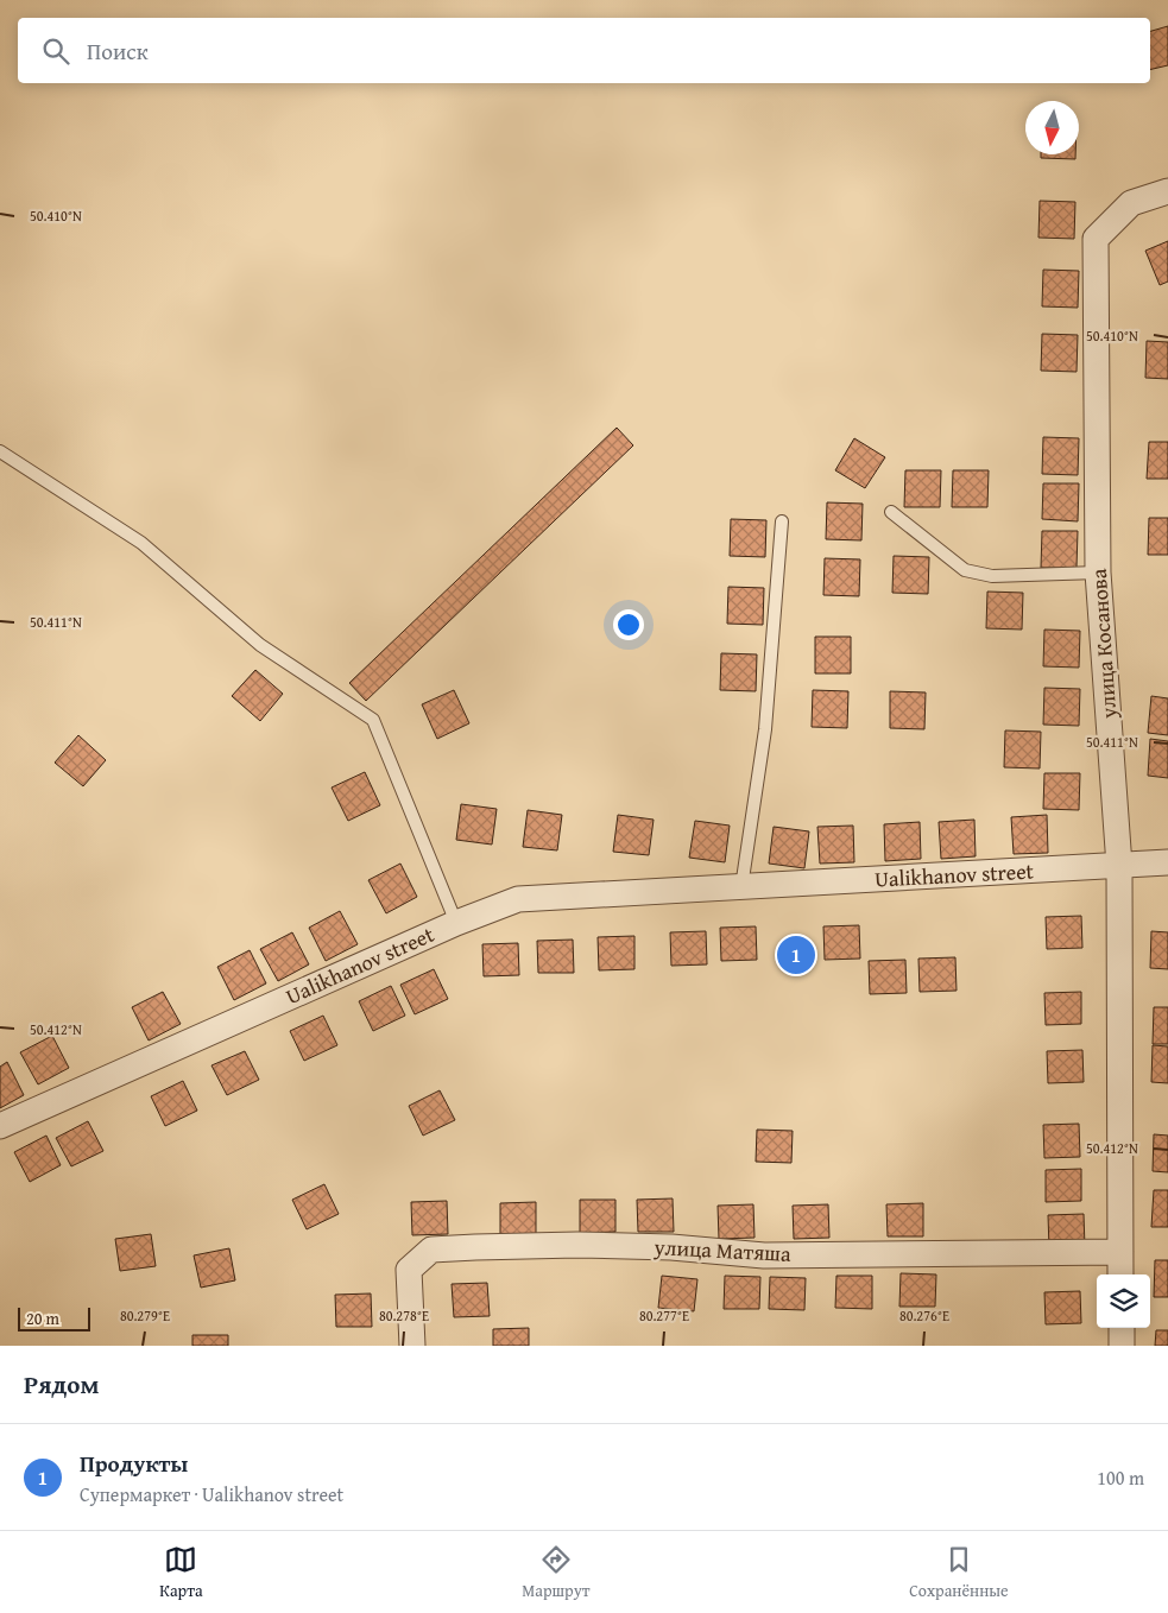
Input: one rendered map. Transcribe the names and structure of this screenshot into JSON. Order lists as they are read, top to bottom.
{
  "streets": {
    "street": ["улица Косанова", "Ualikhanov street", "улица Матяша"]
  },
  "crossings": [
    ["улица Косанова", "Ualikhanov street"],
    ["улица Косанова", "улица Матяша"]
  ],
  "scale_bar": "20 m",
  "north": "bottom",
  "page": {
    "search": "Поиск",
    "pins": "1",
    "scale": "20 m",
    "heading": "Рядом",
    "list": [
      {
        "mark": "1",
        "name": "Продукты",
        "note": "Супермаркет · Ualikhanov street",
        "value": "100 m"
      }
    ],
    "nav": ["Карта", "Маршрут", "Сохранённые"]
  },
  "coordinates": [
    "50.410°N",
    "50.411°N",
    "50.412°N",
    "80.279°E",
    "80.278°E",
    "80.277°E",
    "80.276°E"
  ]
}
